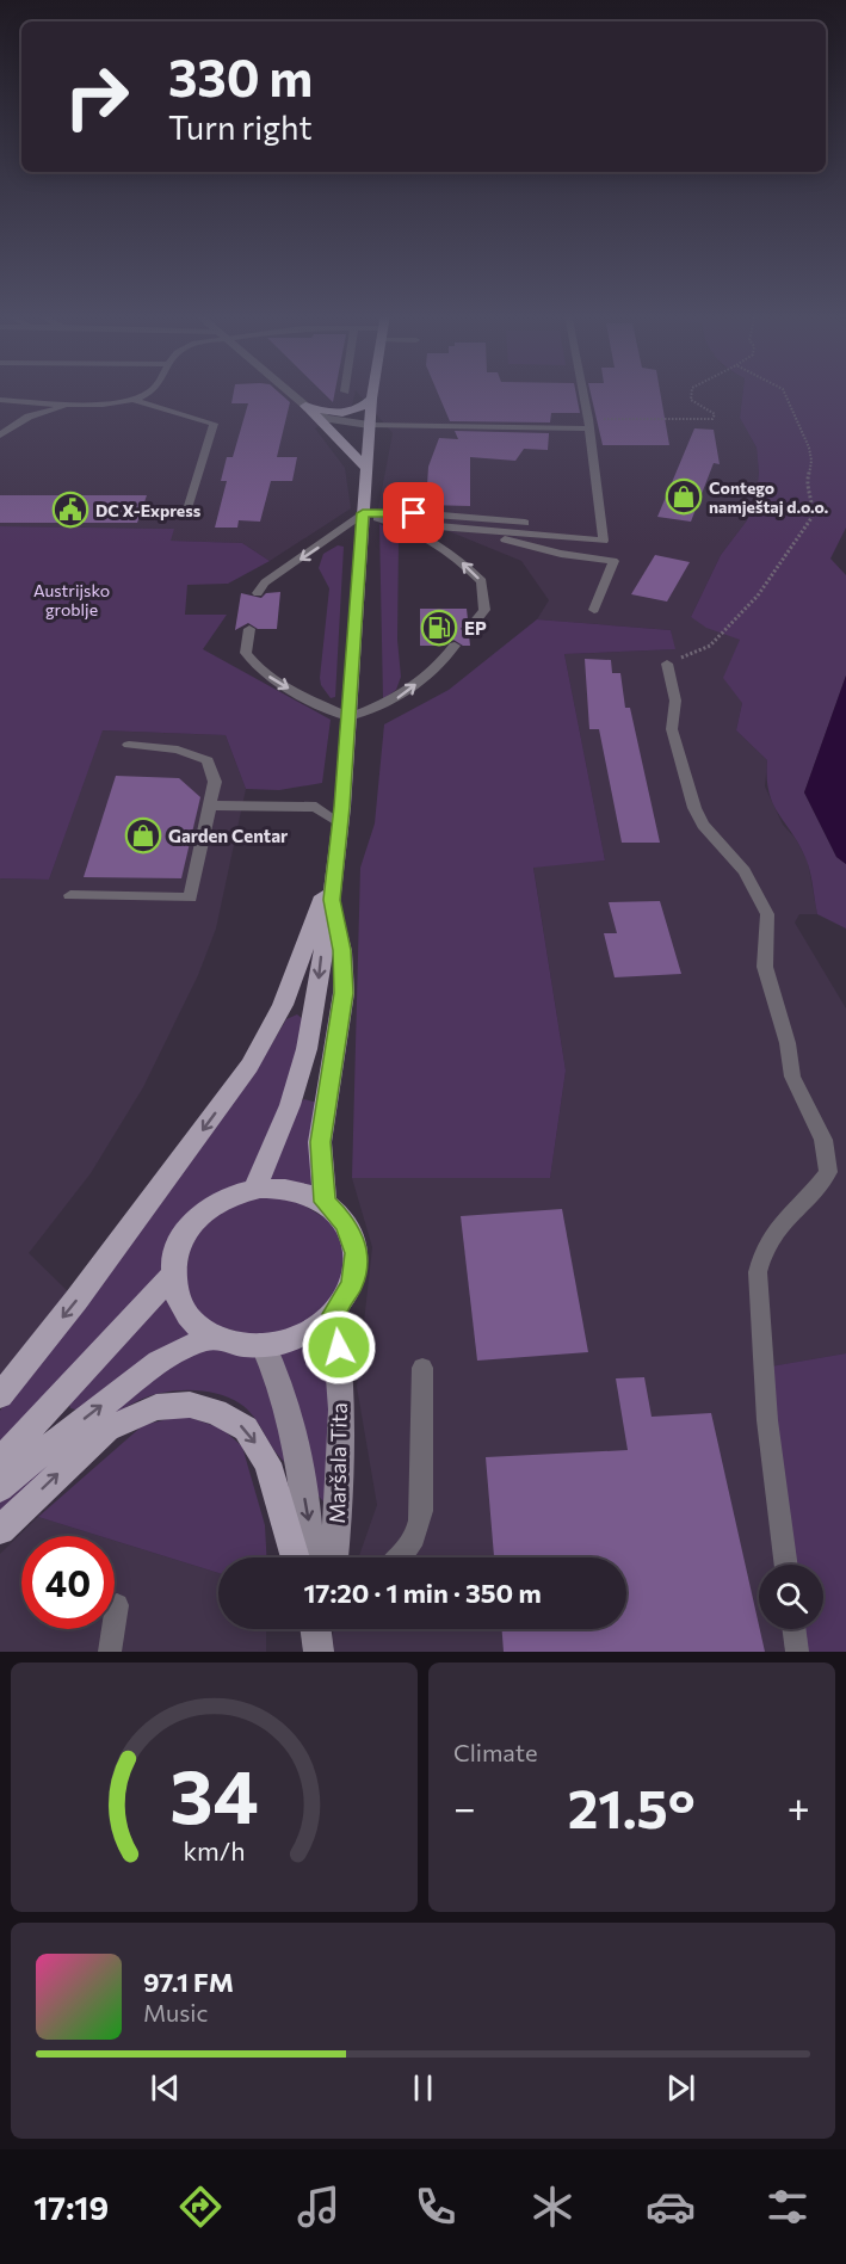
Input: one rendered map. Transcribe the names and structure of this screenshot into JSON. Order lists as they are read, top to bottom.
{
  "streets": {
    "street": ["Maršala Tita"]
  },
  "parks": ["Austrijsko groblje"],
  "places": {
    "shop": ["Contego namještaj d.o.o.", "Garden Centar"],
    "public building": ["DC X-Express"],
    "fuel station": ["EP"]
  },
  "page": {
    "turn": ["330 m", "Turn right"],
    "limit": "40",
    "trip": "17:20 · 1 min · 350 m",
    "tile": "Climate",
    "heat": ["−", "21.5°", "+"],
    "song": ["97.1 FM", "Music"],
    "tabs": "17:19",
    "gauge": ["34", "km/h"]
  }
}
